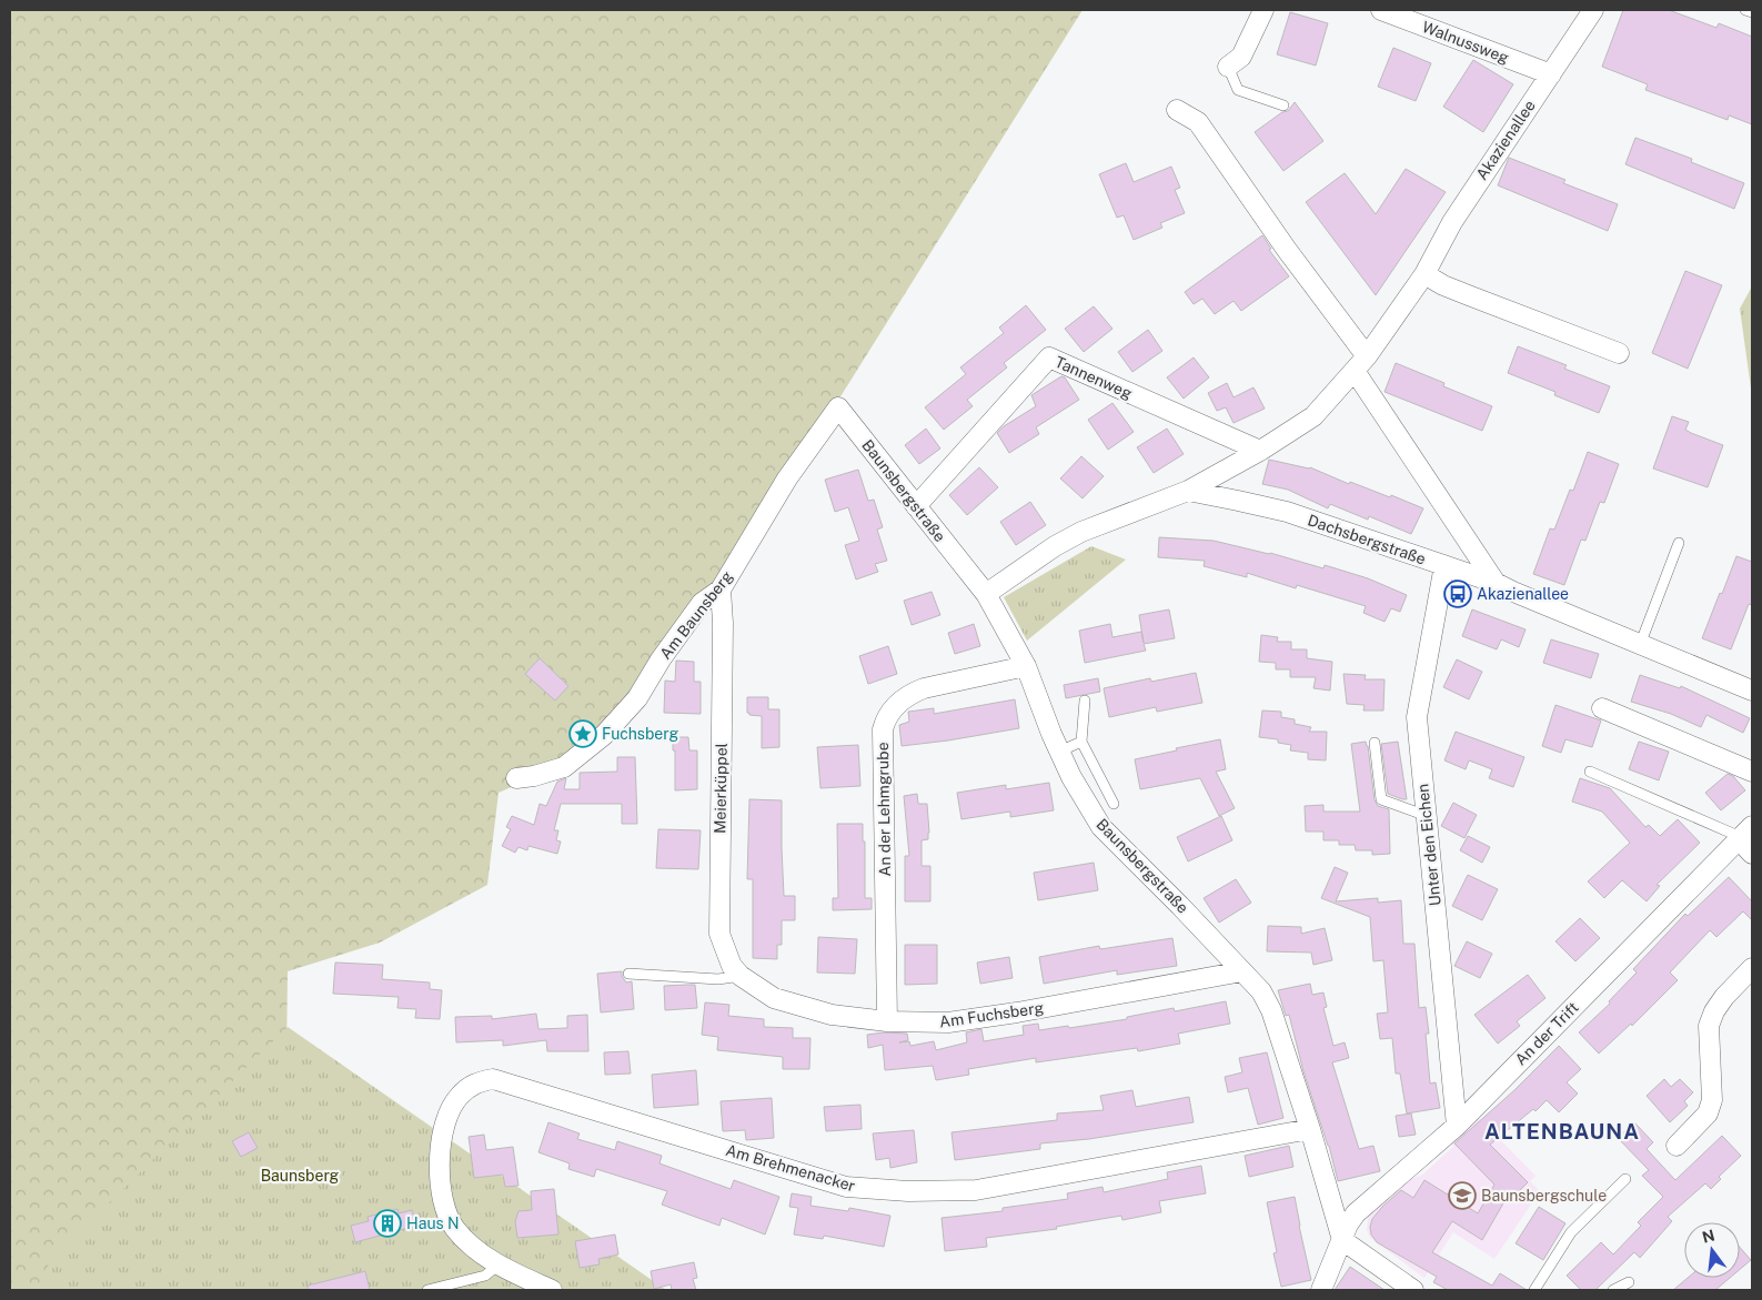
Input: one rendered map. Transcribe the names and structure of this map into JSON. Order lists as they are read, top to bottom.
{
  "streets": {
    "street": [
      "Walnussweg",
      "Akazienallee",
      "Tannenweg",
      "Baunsbergstraße",
      "Dachsbergstraße",
      "Am Baunsberg",
      "Meierküppel",
      "An der Lehmgrube",
      "Unter den Eichen",
      "Am Fuchsberg",
      "An der Trift",
      "Am Brehmenacker"
    ]
  },
  "crossings": [
    ["Walnussweg", "Akazienallee"],
    ["Akazienallee", "Tannenweg"],
    ["Akazienallee", "Dachsbergstraße"],
    ["Tannenweg", "Baunsbergstraße"],
    ["Baunsbergstraße", "Am Baunsberg"],
    ["Baunsbergstraße", "An der Lehmgrube"],
    ["Baunsbergstraße", "Am Fuchsberg"],
    ["Baunsbergstraße", "An der Trift"],
    ["Baunsbergstraße", "Am Brehmenacker"],
    ["Dachsbergstraße", "Unter den Eichen"],
    ["Am Baunsberg", "Meierküppel"],
    ["Meierküppel", "Am Fuchsberg"],
    ["An der Lehmgrube", "Am Fuchsberg"],
    ["Unter den Eichen", "An der Trift"]
  ],
  "districts": ["ALTENBAUNA"],
  "parks": ["Baunsberg"],
  "places": {
    "bus stop": ["Akazienallee"],
    "place": ["Fuchsberg"],
    "school or university": ["Baunsbergschule"],
    "building": ["Haus N"]
  },
  "north": "top"
}
